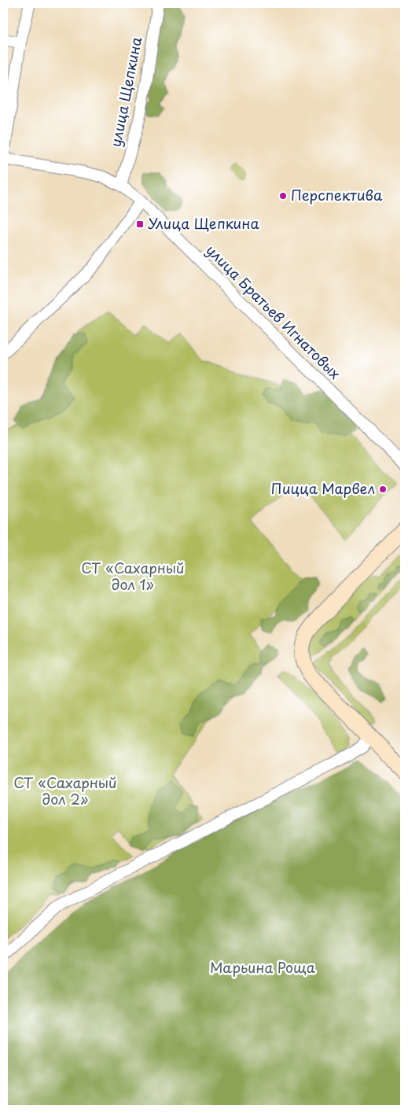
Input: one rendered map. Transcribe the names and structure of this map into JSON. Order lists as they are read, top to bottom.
{
  "streets": {
    "street": ["улица Щепкина", "улица Братьев Игнатовых"]
  },
  "crossings": [
    ["улица Щепкина", "улица Братьев Игнатовых"]
  ],
  "parks": ["СТ «Сахарный дол 1»", "СТ «Сахарный дол 2»", "Марьина Роща"],
  "places": {
    "other": ["Перспектива", "Пицца Марвел"],
    "transit": ["Улица Щепкина"]
  }
}
